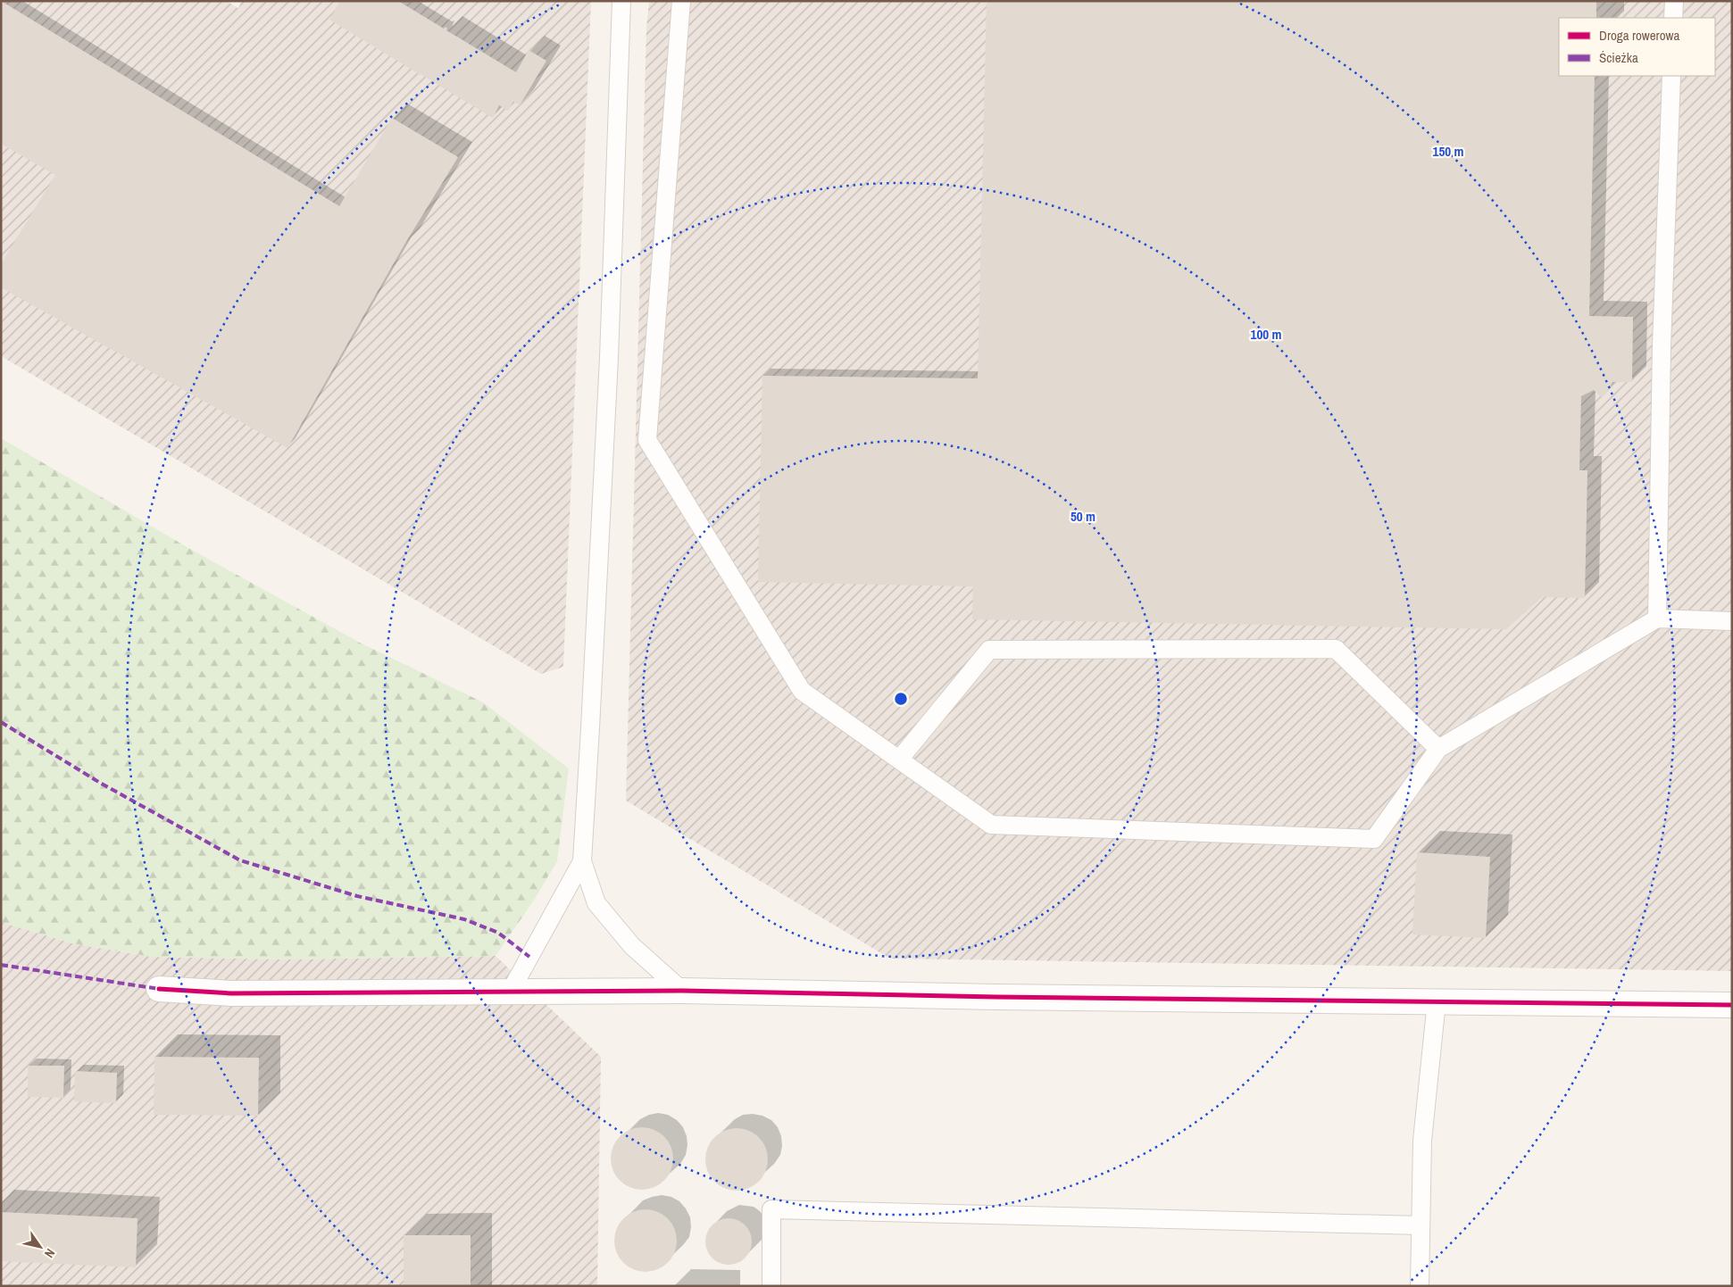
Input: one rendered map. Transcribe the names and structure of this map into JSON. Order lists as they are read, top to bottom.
{
  "legend": ["Droga rowerowa", "Ścieżka"],
  "north": "bottom right",
  "rings": ["150 m", "100 m", "50 m"]
}
